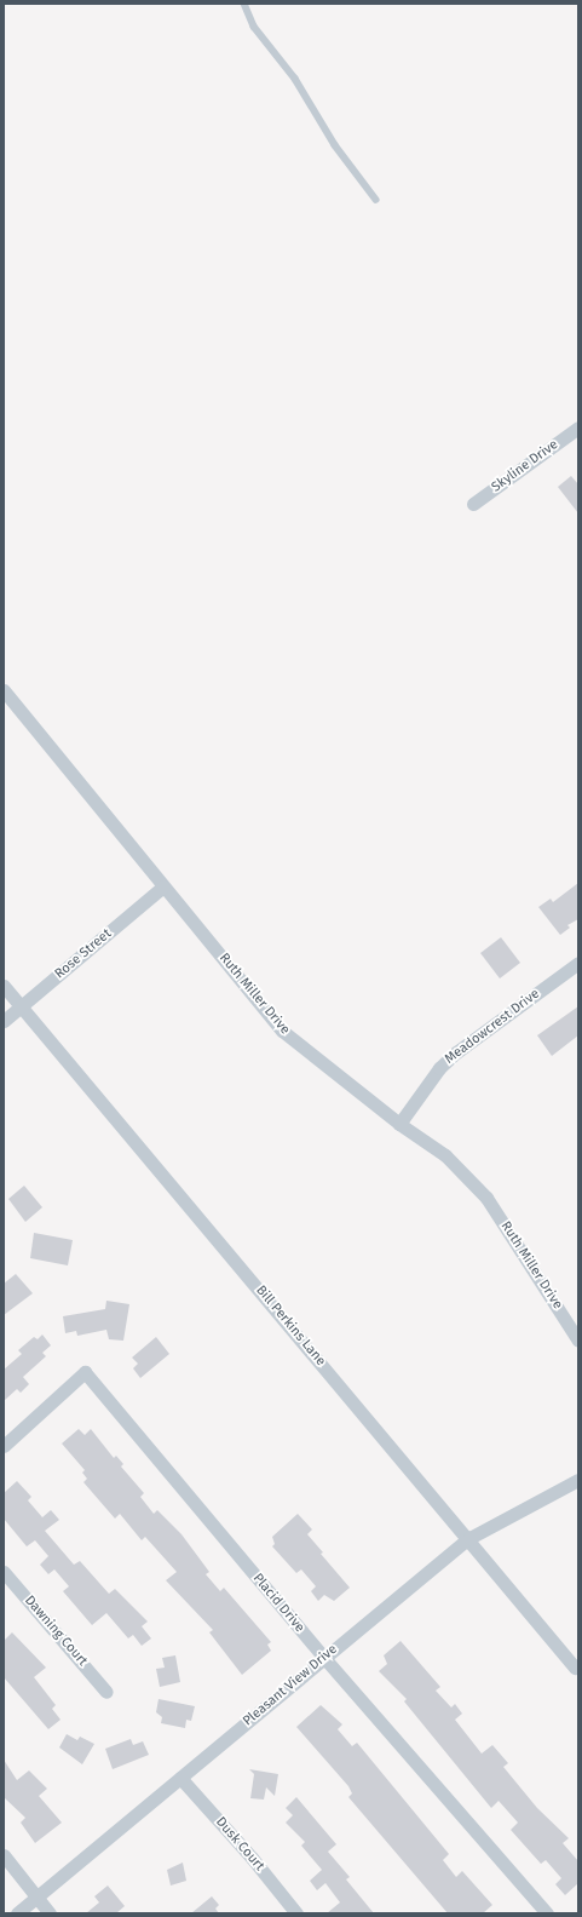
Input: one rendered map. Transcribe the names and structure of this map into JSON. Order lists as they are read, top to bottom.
{
  "streets": {
    "street": [
      "Skyline Drive",
      "Rose Street",
      "Ruth Miller Drive",
      "Meadowcrest Drive",
      "Bill Perkins Lane",
      "Placid Drive",
      "Dawning Court",
      "Pleasant View Drive",
      "Dusk Court"
    ]
  },
  "crossings": [
    ["Rose Street", "Ruth Miller Drive"],
    ["Rose Street", "Bill Perkins Lane"],
    ["Ruth Miller Drive", "Meadowcrest Drive"],
    ["Bill Perkins Lane", "Pleasant View Drive"],
    ["Placid Drive", "Pleasant View Drive"],
    ["Pleasant View Drive", "Dusk Court"]
  ]
}
